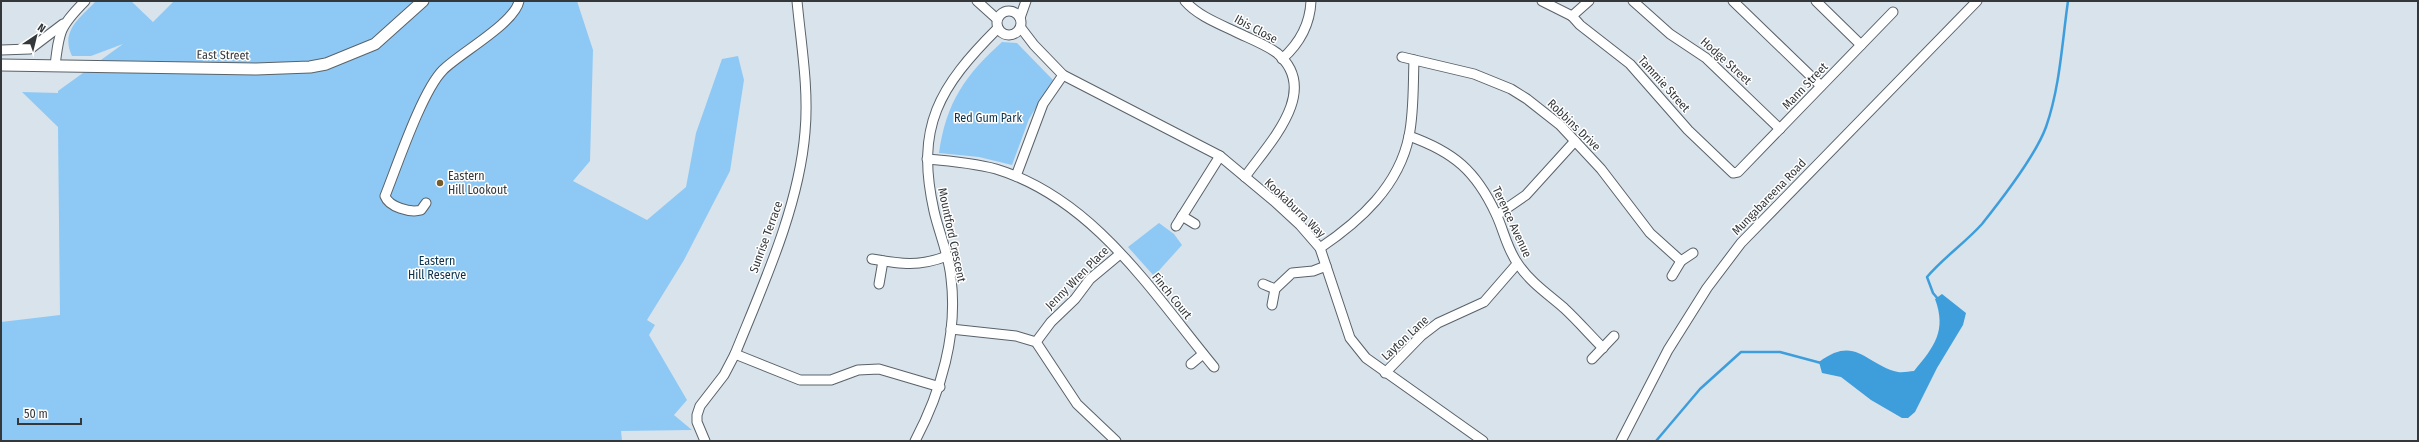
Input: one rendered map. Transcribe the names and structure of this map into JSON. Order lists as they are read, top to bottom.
{
  "streets": {
    "main road": ["East Street"],
    "street": [
      "Ibis Close",
      "Hodge Street",
      "Tammie Street",
      "Mann Street",
      "Robbins Drive",
      "Mungabareena Road",
      "Kookaburra Way",
      "Terence Avenue",
      "Mountford Crescent",
      "Sunrise Terrace",
      "Jenny Wren Place",
      "Finch Court",
      "Layton Lane"
    ]
  },
  "crossings": [
    ["Ibis Close", "Kookaburra Way"],
    ["Hodge Street", "Mann Street"],
    ["Tammie Street", "Mann Street"],
    ["Kookaburra Way", "Mountford Crescent"],
    ["Kookaburra Way", "Layton Lane"],
    ["Terence Avenue", "Layton Lane"],
    ["Mountford Crescent", "Jenny Wren Place"],
    ["Jenny Wren Place", "Finch Court"]
  ],
  "parks": ["Red Gum Park", "Eastern Hill Reserve"],
  "places": ["Eastern Hill Lookout"],
  "scale_bar": "50 m",
  "north": "top right"
}
